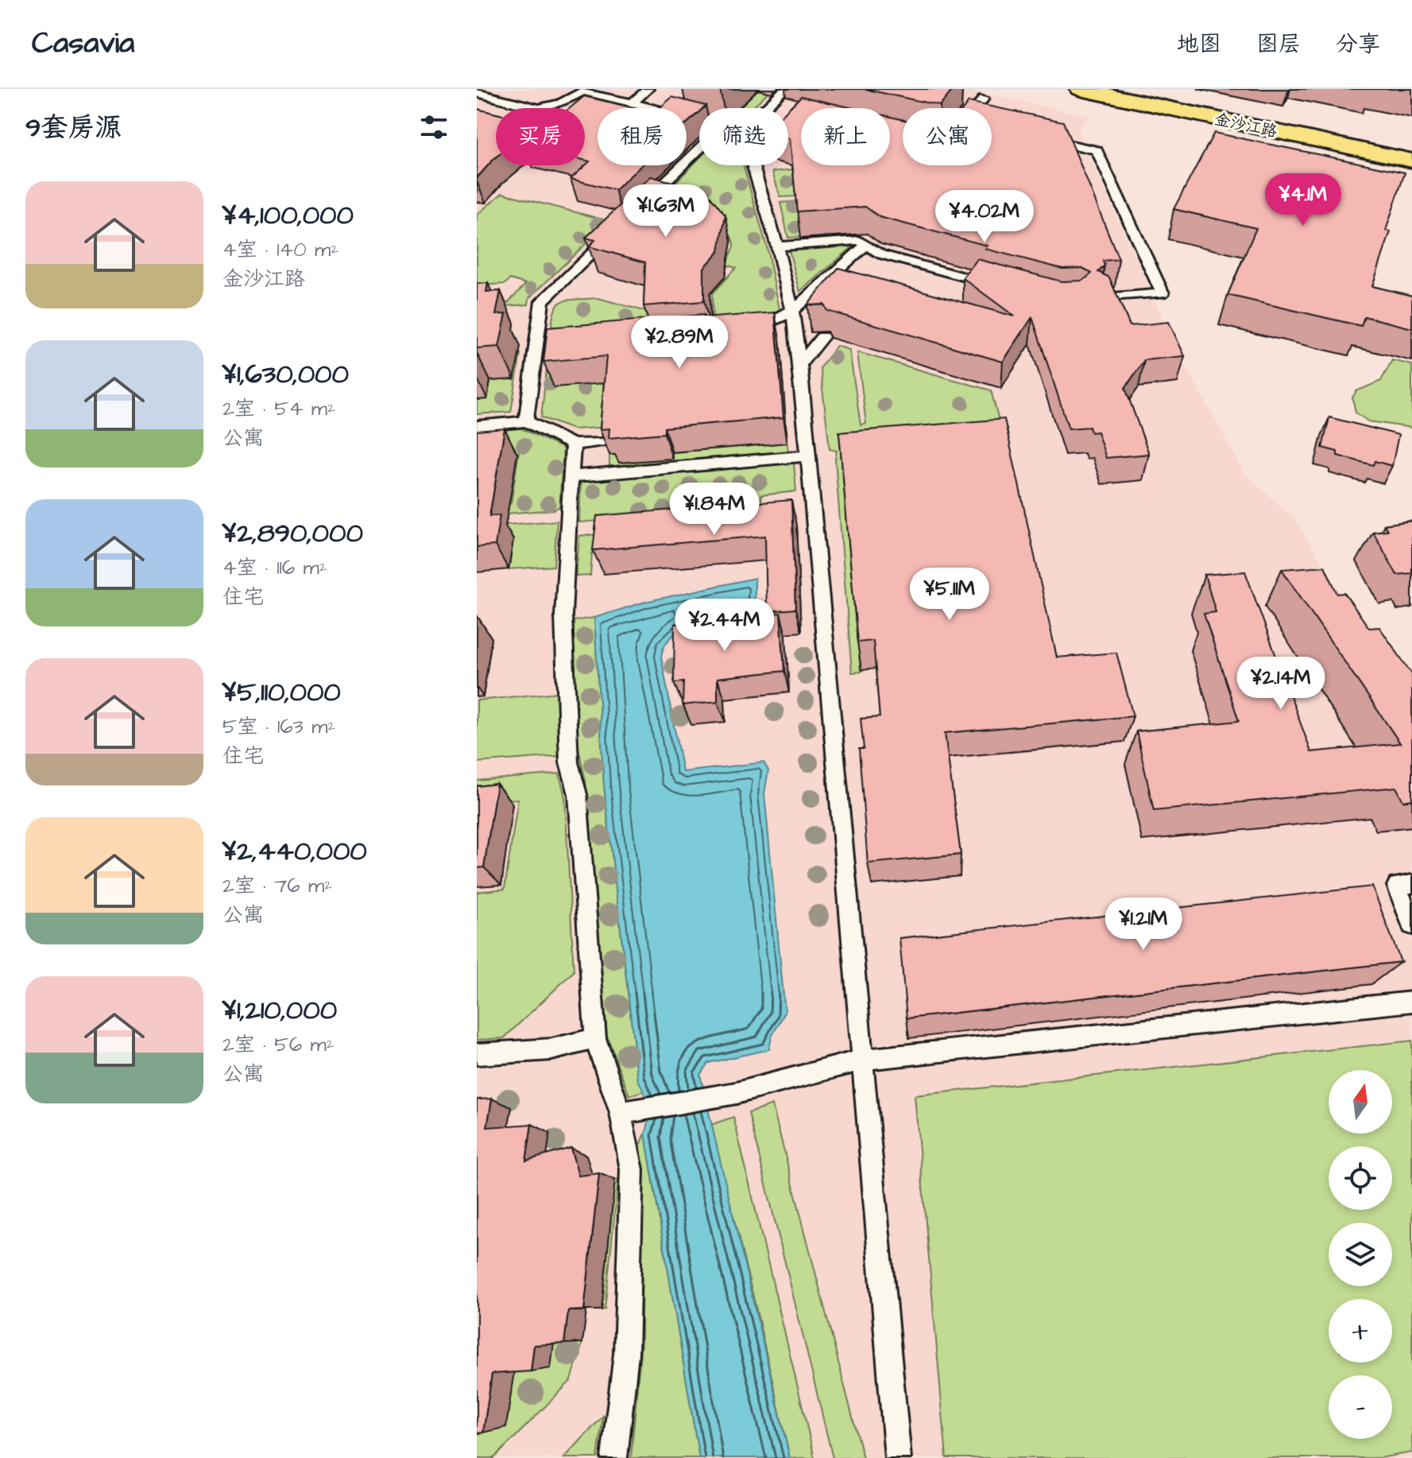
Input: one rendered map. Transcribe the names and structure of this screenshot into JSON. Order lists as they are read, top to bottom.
{
  "streets": {
    "main road": ["金沙江路"]
  },
  "north": "top",
  "page": {
    "header": "Casavia",
    "nav": ["地图", "图层", "分享"],
    "heading": "9套房源",
    "chip": [
      "买房",
      "租房",
      "筛选",
      "新上",
      "公寓"
    ],
    "list": [
      {
        "name": "¥4,100,000",
        "note": "4室 · 140 m² · 金沙江路"
      },
      {
        "name": "¥1,630,000",
        "note": "2室 · 54 m² · 公寓"
      },
      {
        "name": "¥2,890,000",
        "note": "4室 · 116 m² · 住宅"
      },
      {
        "name": "¥5,110,000",
        "note": "5室 · 163 m² · 住宅"
      },
      {
        "name": "¥2,440,000",
        "note": "2室 · 76 m² · 公寓"
      },
      {
        "name": "¥1,210,000",
        "note": "2室 · 56 m² · 公寓"
      }
    ],
    "price": [
      "¥4.1M",
      "¥1.63M",
      "¥4.02M",
      "¥2.89M",
      "¥1.84M",
      "¥5.11M",
      "¥2.44M",
      "¥2.14M",
      "¥1.21M"
    ],
    "map_buttons": ["+", "−"]
  }
}
